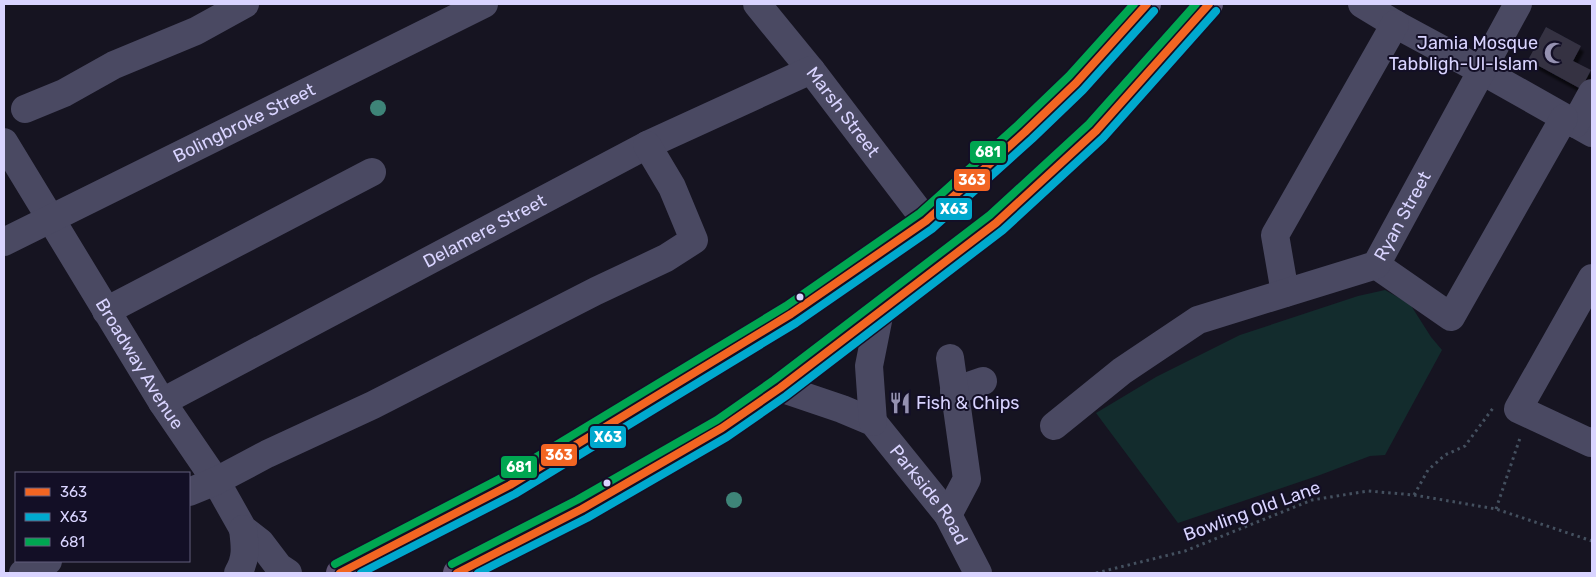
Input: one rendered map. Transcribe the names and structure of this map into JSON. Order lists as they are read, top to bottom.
{
  "streets": {
    "street": [
      "Marsh Street",
      "Bolingbroke Street",
      "Ryan Street",
      "Delamere Street",
      "Broadway Avenue",
      "Parkside Road"
    ],
    "path": ["Bowling Old Lane"]
  },
  "crossings": [
    ["Marsh Street", "Delamere Street"],
    ["Bolingbroke Street", "Broadway Avenue"],
    ["Delamere Street", "Broadway Avenue"]
  ],
  "places": {
    "mosque": ["Jamia Mosque Tabbligh-Ul-Islam"],
    "restaurant": ["Fish & Chips"]
  },
  "lines": ["transit line 363", "transit line 681", "transit line X63"],
  "legend": ["363", "X63", "681"]
}
